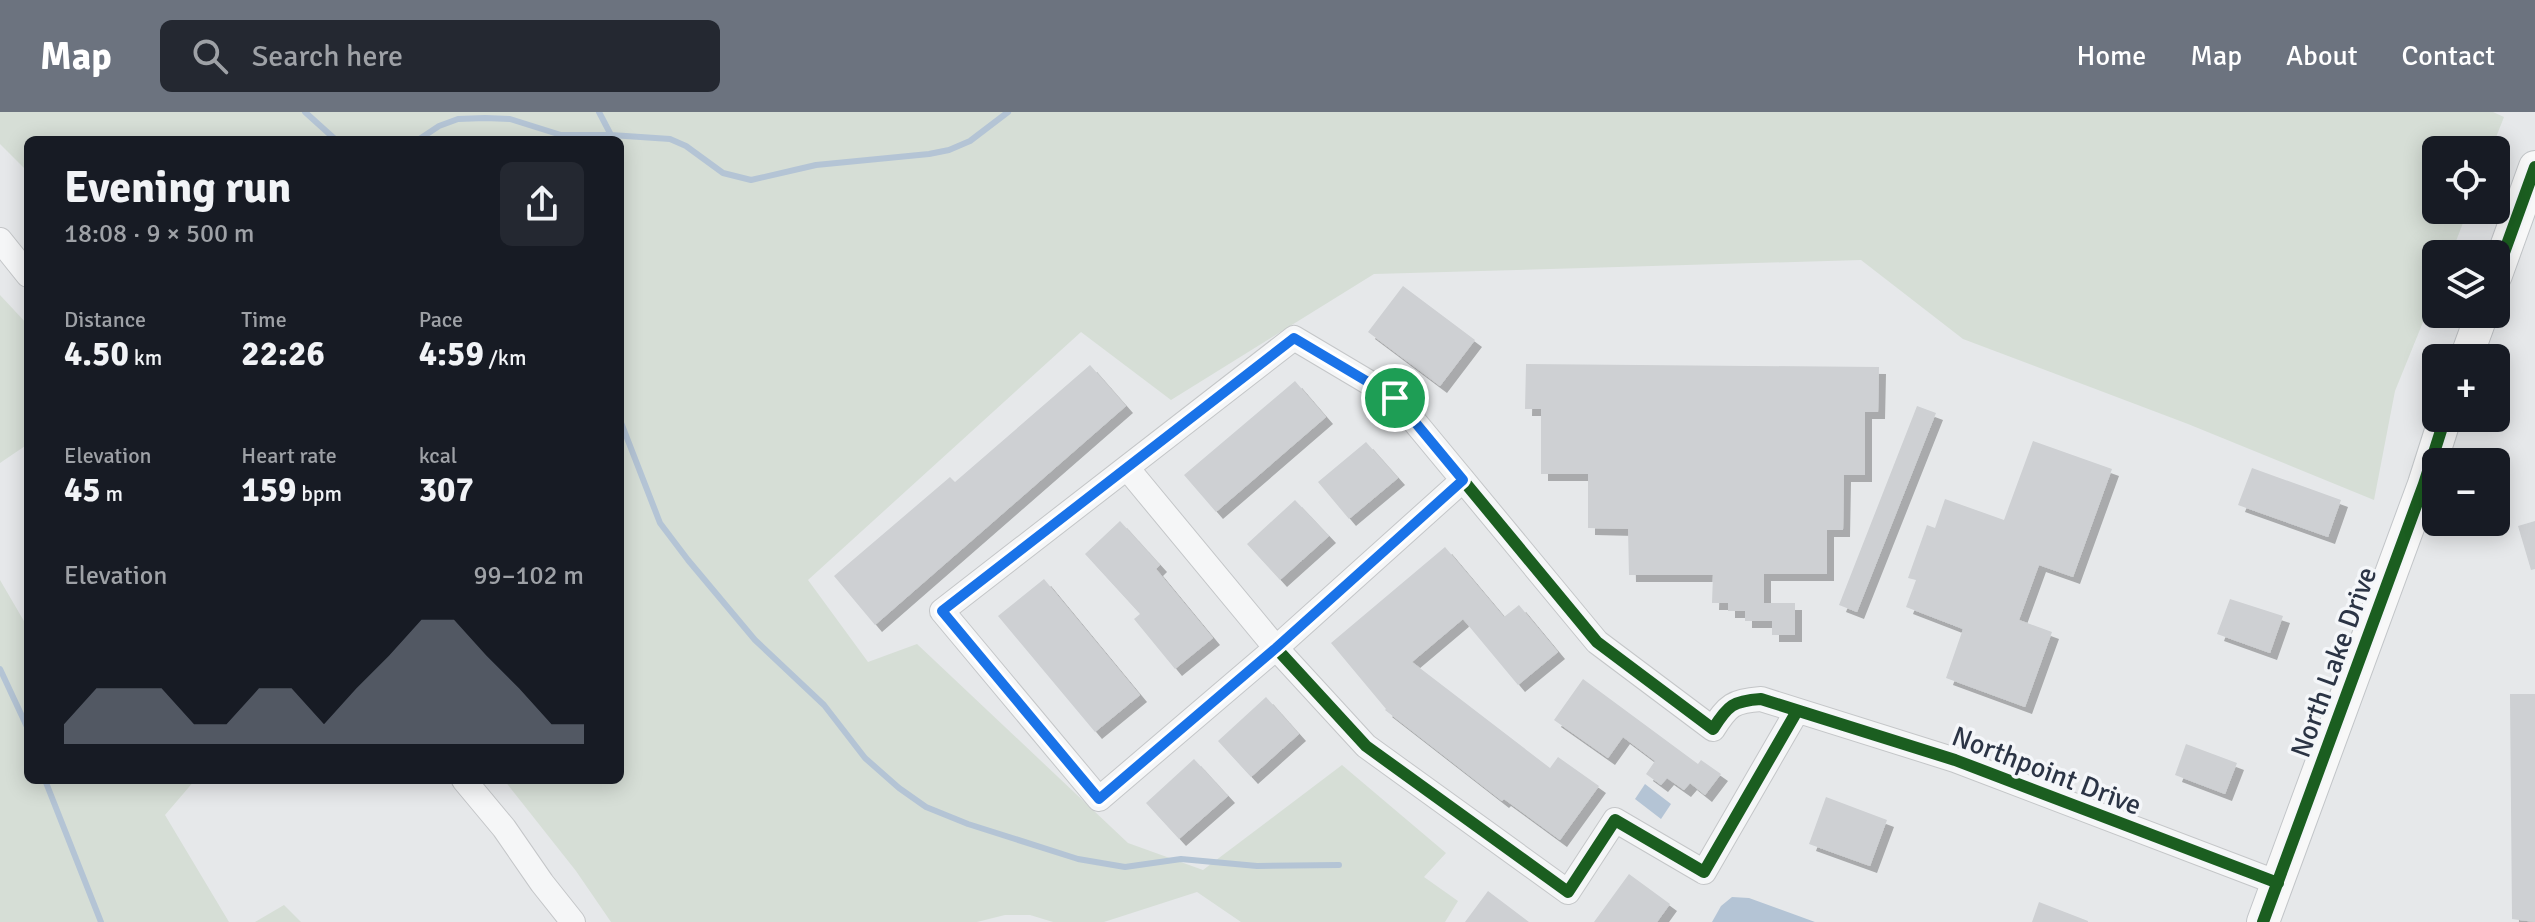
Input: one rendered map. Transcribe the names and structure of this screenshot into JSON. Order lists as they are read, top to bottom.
{
  "streets": {
    "main road": ["North Lake Drive"],
    "street": ["Northpoint Drive"]
  },
  "crossings": [
    ["North Lake Drive", "Northpoint Drive"]
  ],
  "page": {
    "header": "Map",
    "search": "Search here",
    "nav": [
      "Home",
      "Map",
      "About",
      "Contact"
    ],
    "map_buttons": ["+", "−"],
    "heading": ["Evening run", "18:08 · 9 × 500 m"],
    "stats": [
      ["Distance", "4.50 km"],
      ["Time", "22:26"],
      ["Pace", "4:59 /km"],
      ["Elevation", "45 m"],
      ["Heart rate", "159 bpm"],
      ["kcal", "307"]
    ],
    "chart": ["Elevation", "99–102 m"]
  }
}
